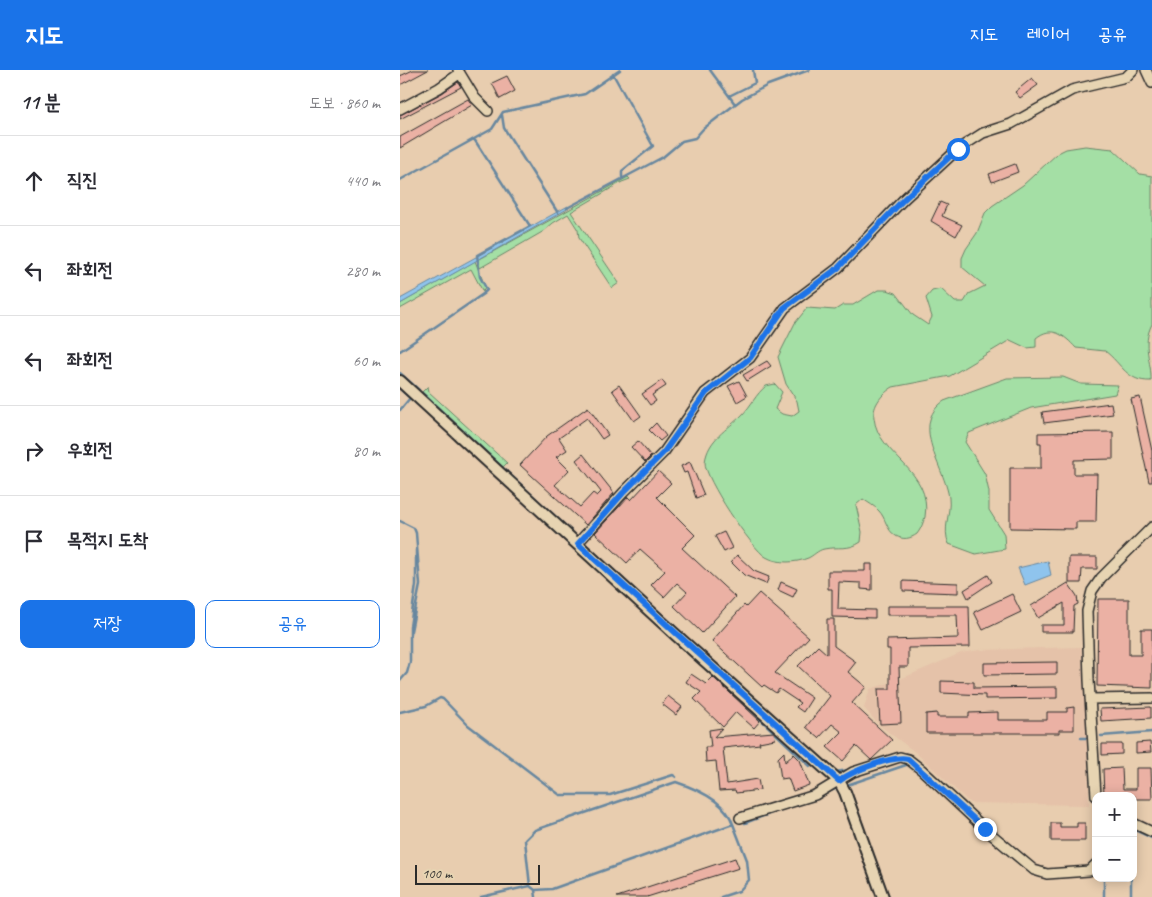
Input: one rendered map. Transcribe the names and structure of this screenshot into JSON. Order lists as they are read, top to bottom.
{
  "scale_bar": "100 m",
  "page": {
    "header": "지도",
    "nav": ["지도", "레이어", "공유"],
    "heading": ["11 분", "도보 · 860 m"],
    "list": [
      ["직진", "440 m"],
      ["좌회전", "280 m"],
      ["좌회전", "60 m"],
      ["우회전", "80 m"],
      "목적지 도착"
    ],
    "buttons": ["저장", "공유"],
    "map_buttons": ["+", "−"],
    "scale": "100 m"
  }
}
